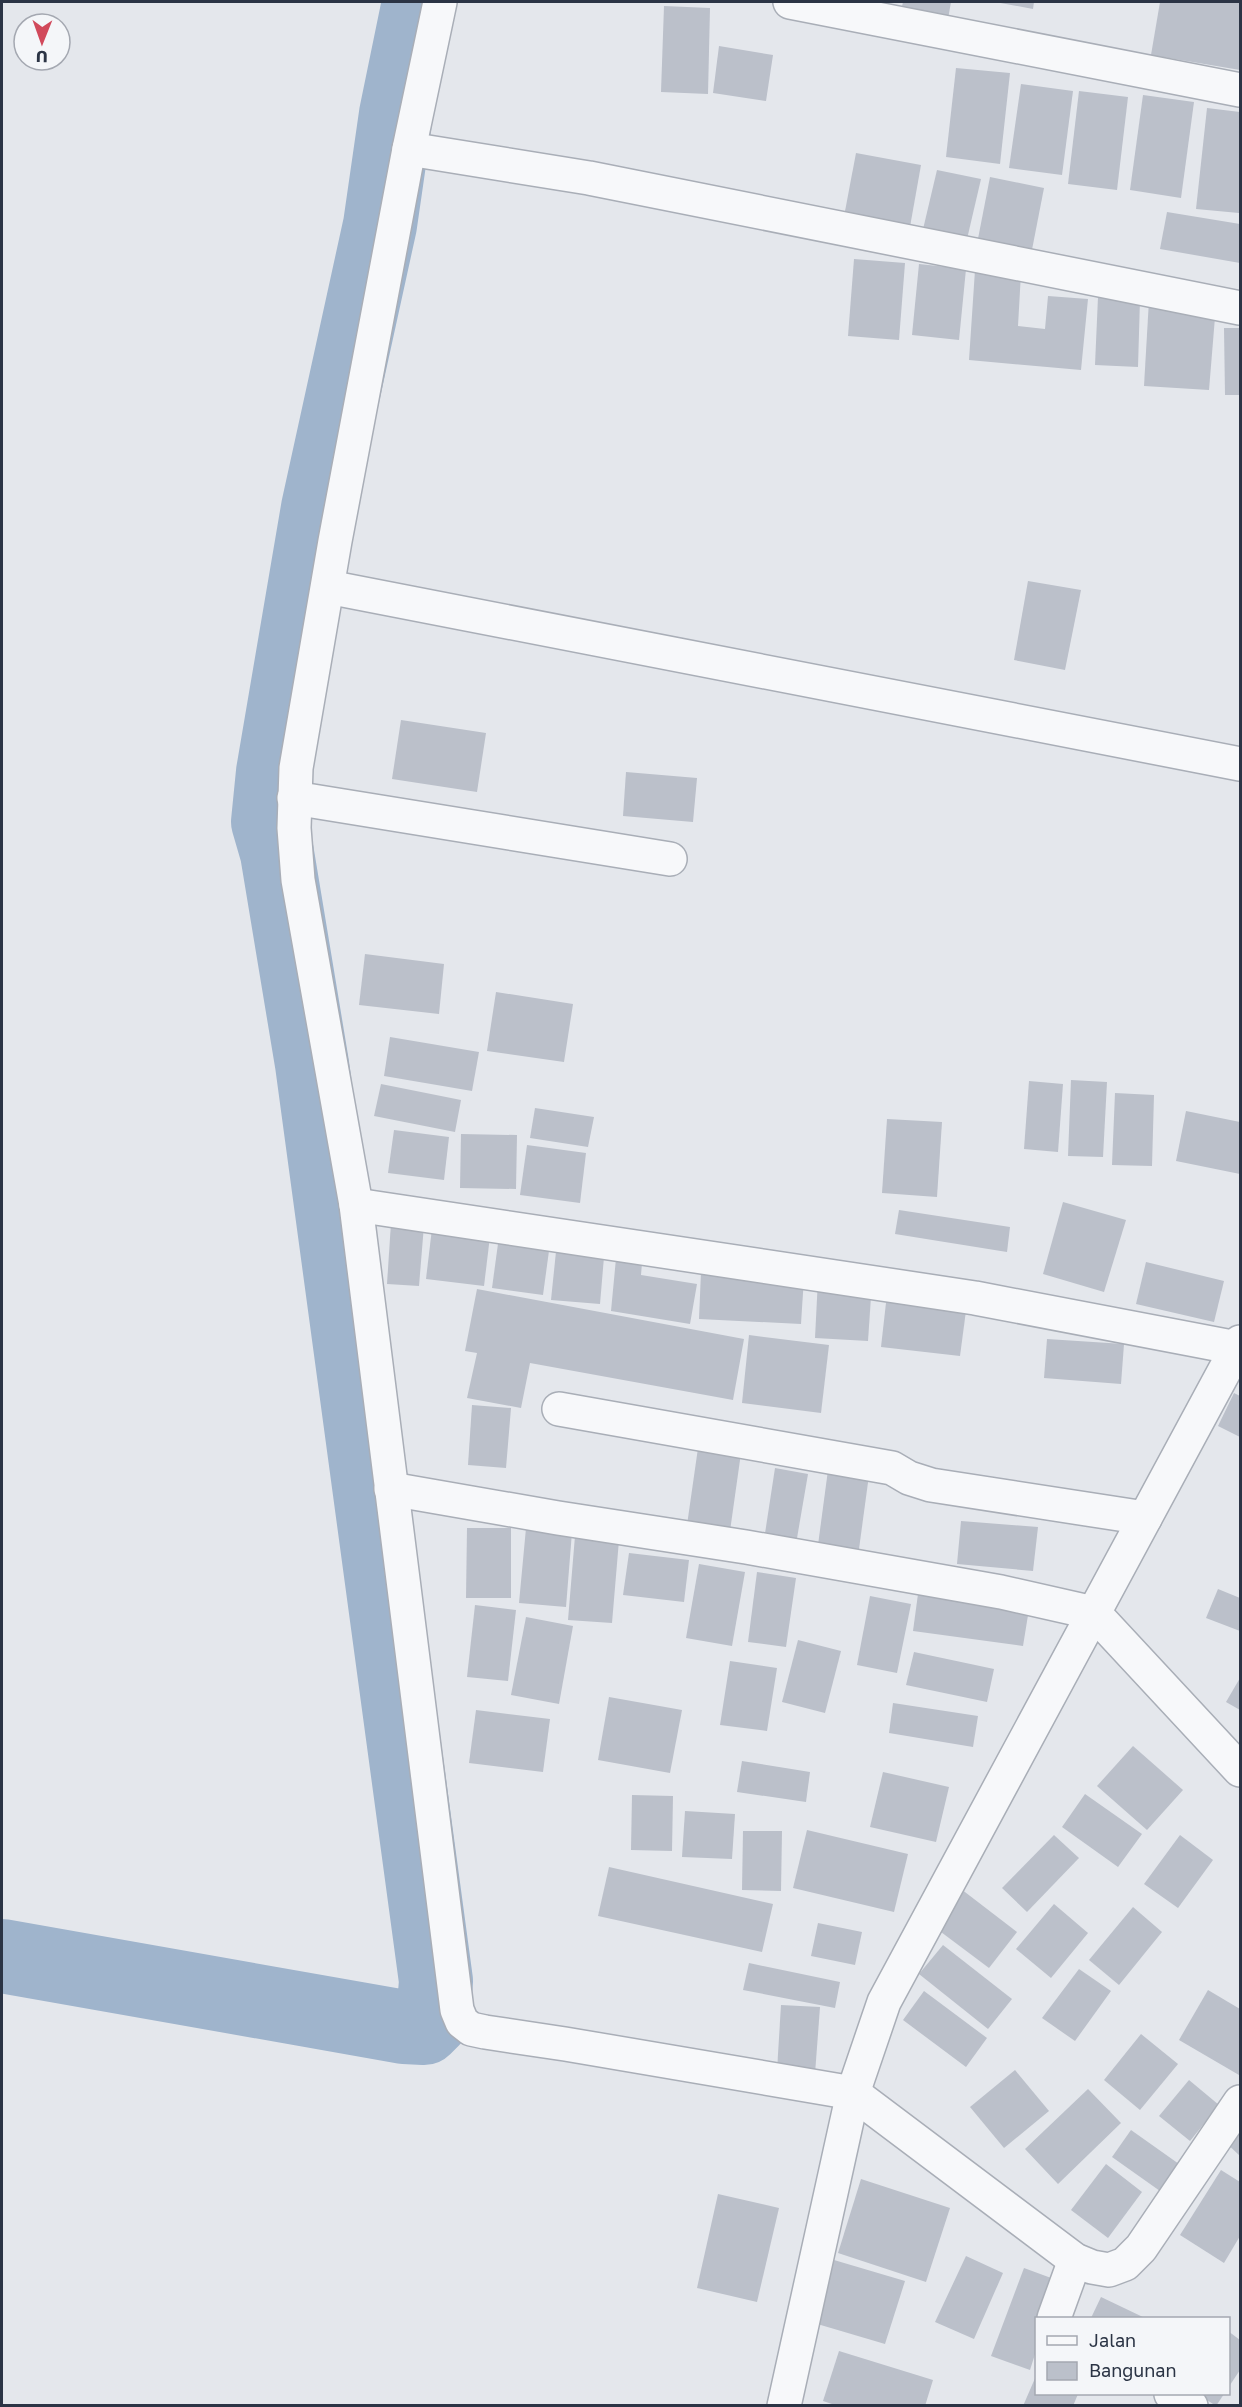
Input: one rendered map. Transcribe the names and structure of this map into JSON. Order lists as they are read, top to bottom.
{
  "legend": ["Jalan", "Bangunan"],
  "north": "bottom"
}
